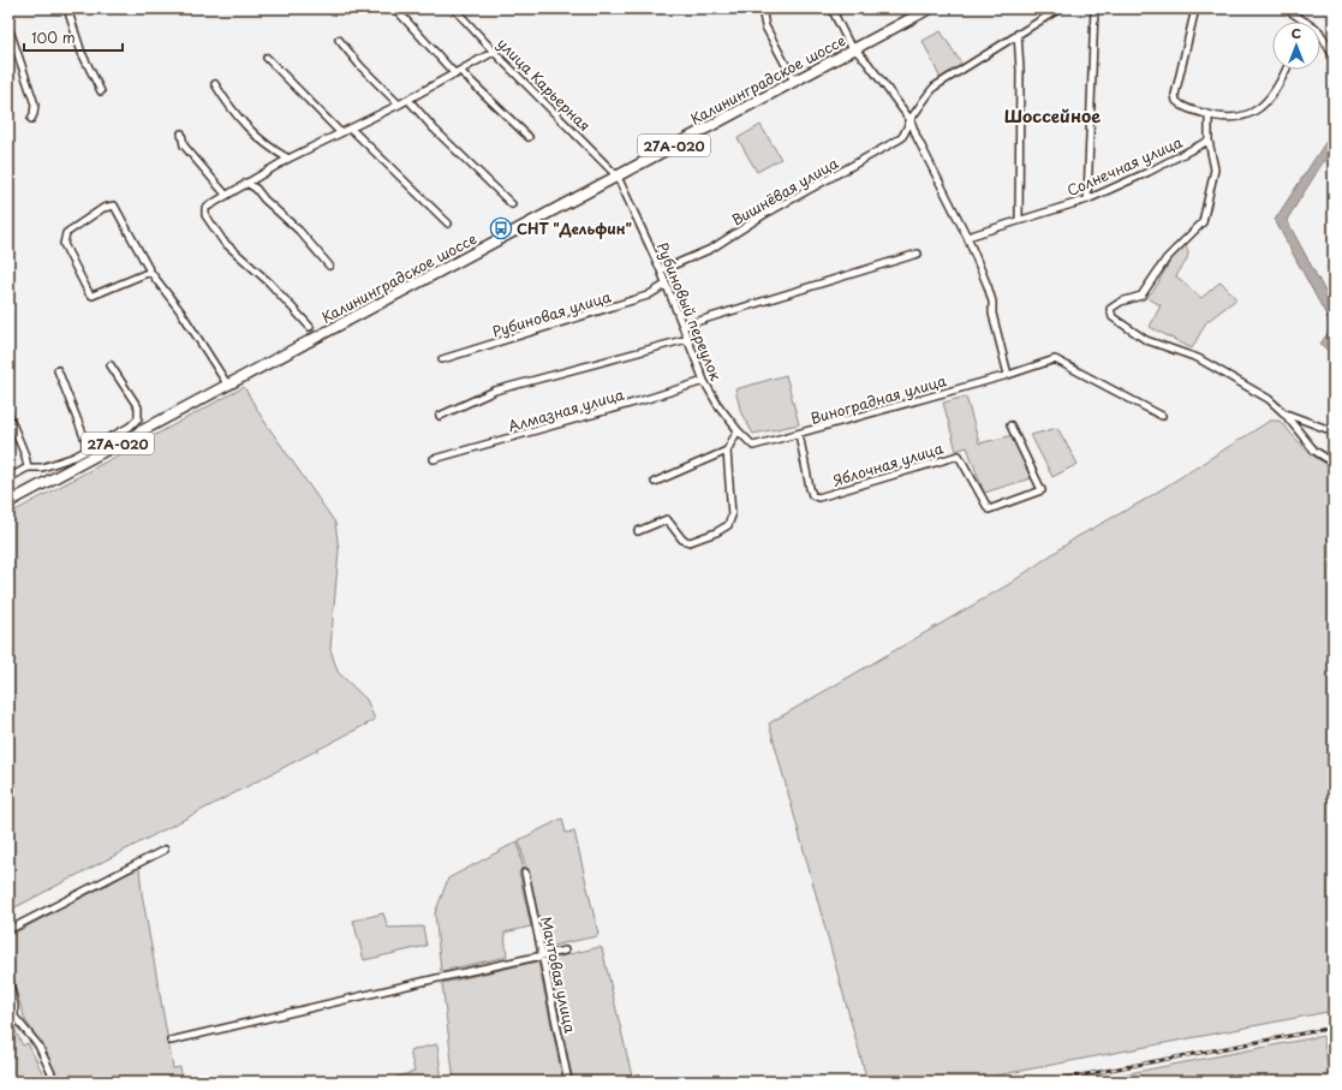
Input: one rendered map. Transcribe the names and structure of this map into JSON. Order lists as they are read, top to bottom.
{
  "streets": {
    "main road": ["Калининградское шоссе", "27А-020"],
    "street": [
      "улица Карьерная",
      "Солнечная улица",
      "Вишнёвая улица",
      "Рубиновый переулок",
      "Рубиновая улица",
      "Виноградная улица",
      "Алмазная улица",
      "Яблочная улица",
      "Мачтовая улица"
    ]
  },
  "crossings": [
    ["Калининградское шоссе", "улица Карьерная"],
    ["Калининградское шоссе", "Рубиновый переулок"],
    ["улица Карьерная", "Рубиновый переулок"],
    ["Вишнёвая улица", "Рубиновый переулок"],
    ["Рубиновый переулок", "Рубиновая улица"],
    ["Рубиновый переулок", "Виноградная улица"],
    ["Рубиновый переулок", "Алмазная улица"],
    ["Виноградная улица", "Яблочная улица"]
  ],
  "districts": ["Шоссейное"],
  "places": {
    "bus stop": ["СНТ \"Дельфин\""]
  },
  "scale_bar": "100 m",
  "north": "top"
}
